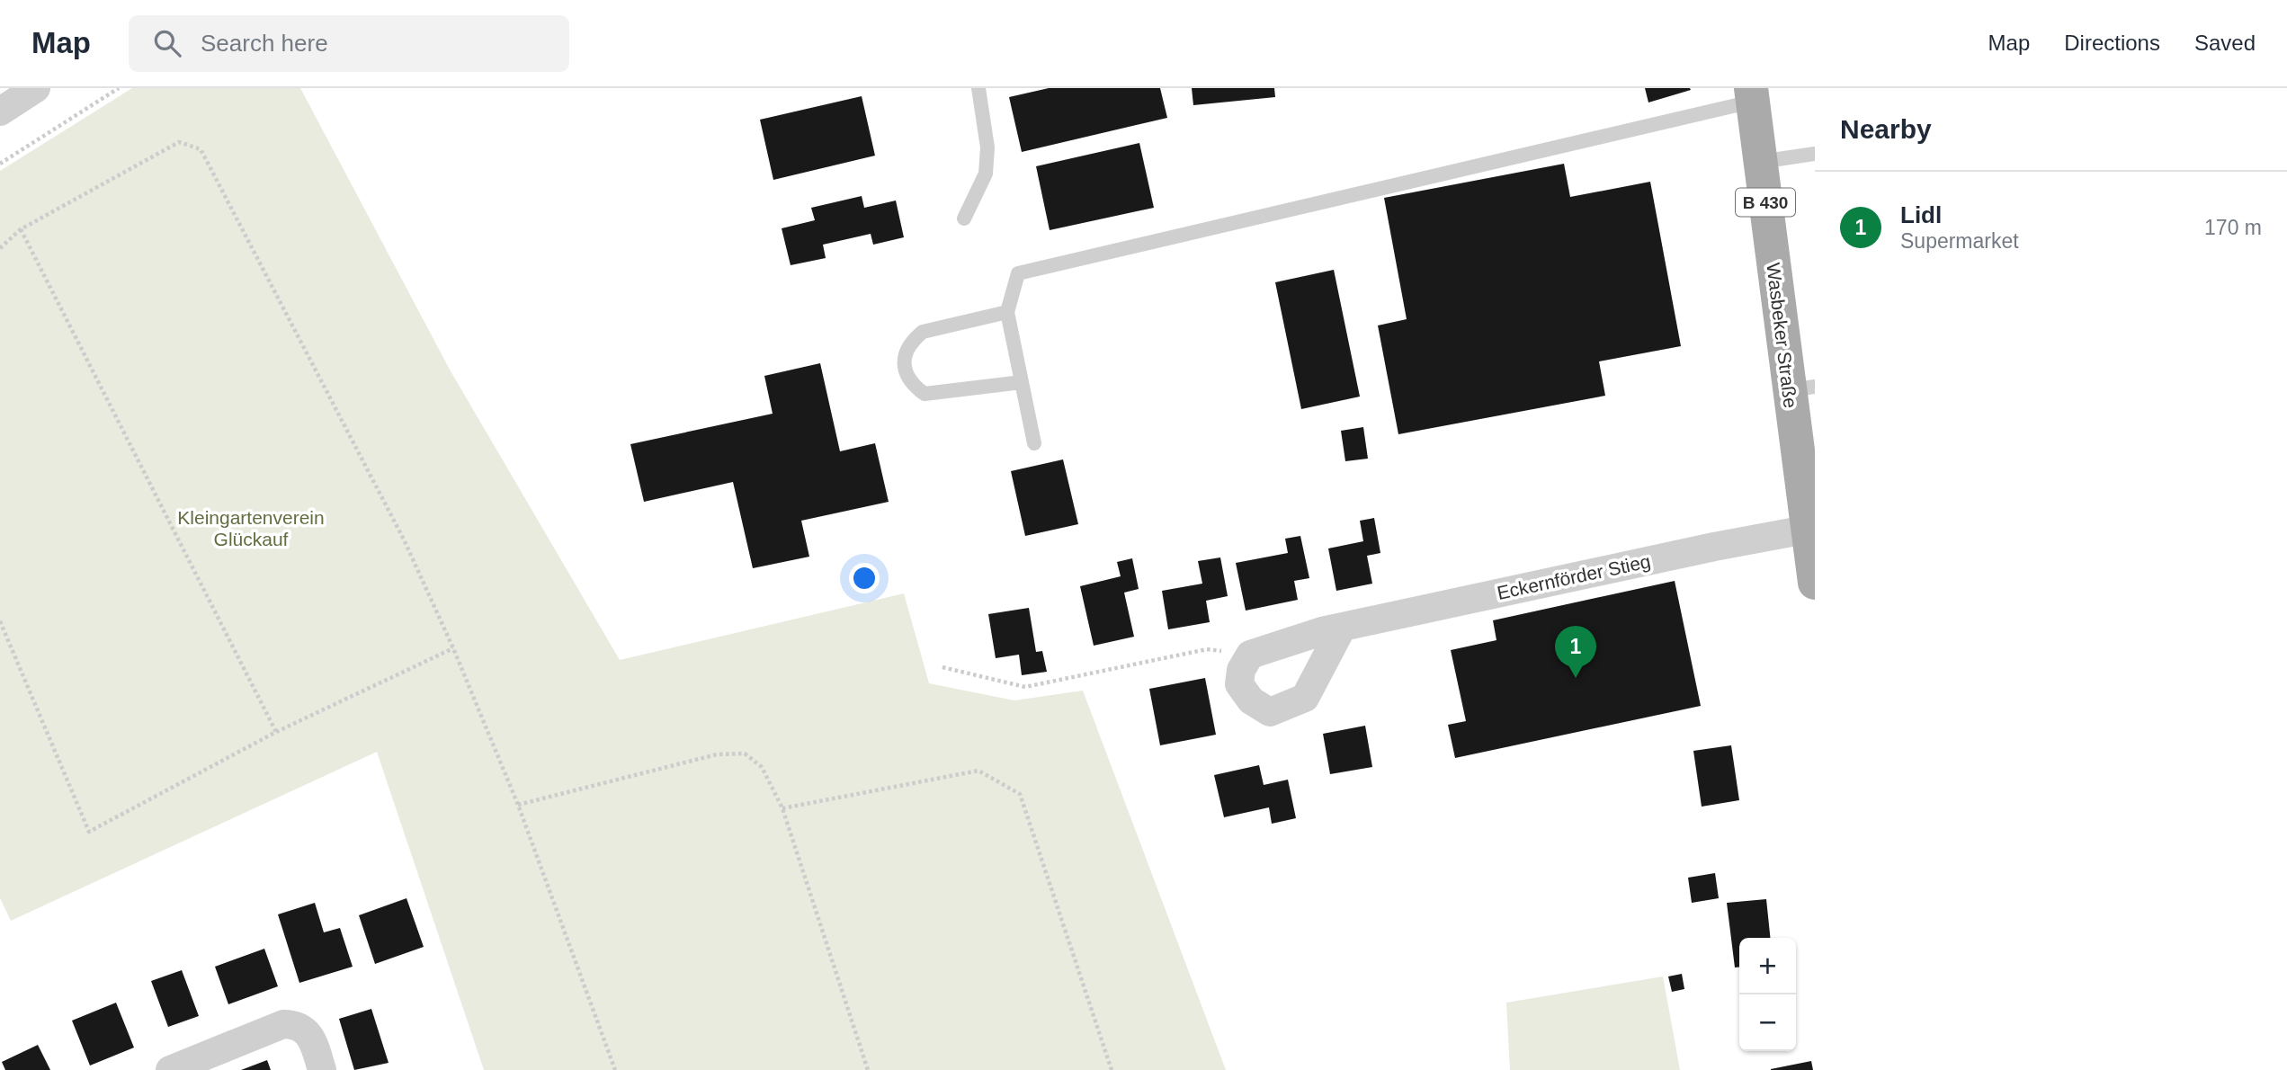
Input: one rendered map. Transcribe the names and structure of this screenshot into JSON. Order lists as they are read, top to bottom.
{
  "streets": {
    "main road": ["B 430", "Wasbeker Straße"],
    "street": ["Eckernförder Stieg"]
  },
  "crossings": [
    ["Wasbeker Straße", "Eckernförder Stieg"]
  ],
  "parks": ["Kleingartenverein Glückauf"],
  "page": {
    "header": "Map",
    "search": "Search here",
    "nav": ["Map", "Directions", "Saved"],
    "heading": "Nearby",
    "list": [
      {
        "mark": "1",
        "name": "Lidl",
        "note": "Supermarket",
        "value": "170 m"
      }
    ],
    "pins": "1",
    "map_buttons": ["+", "−"]
  }
}
